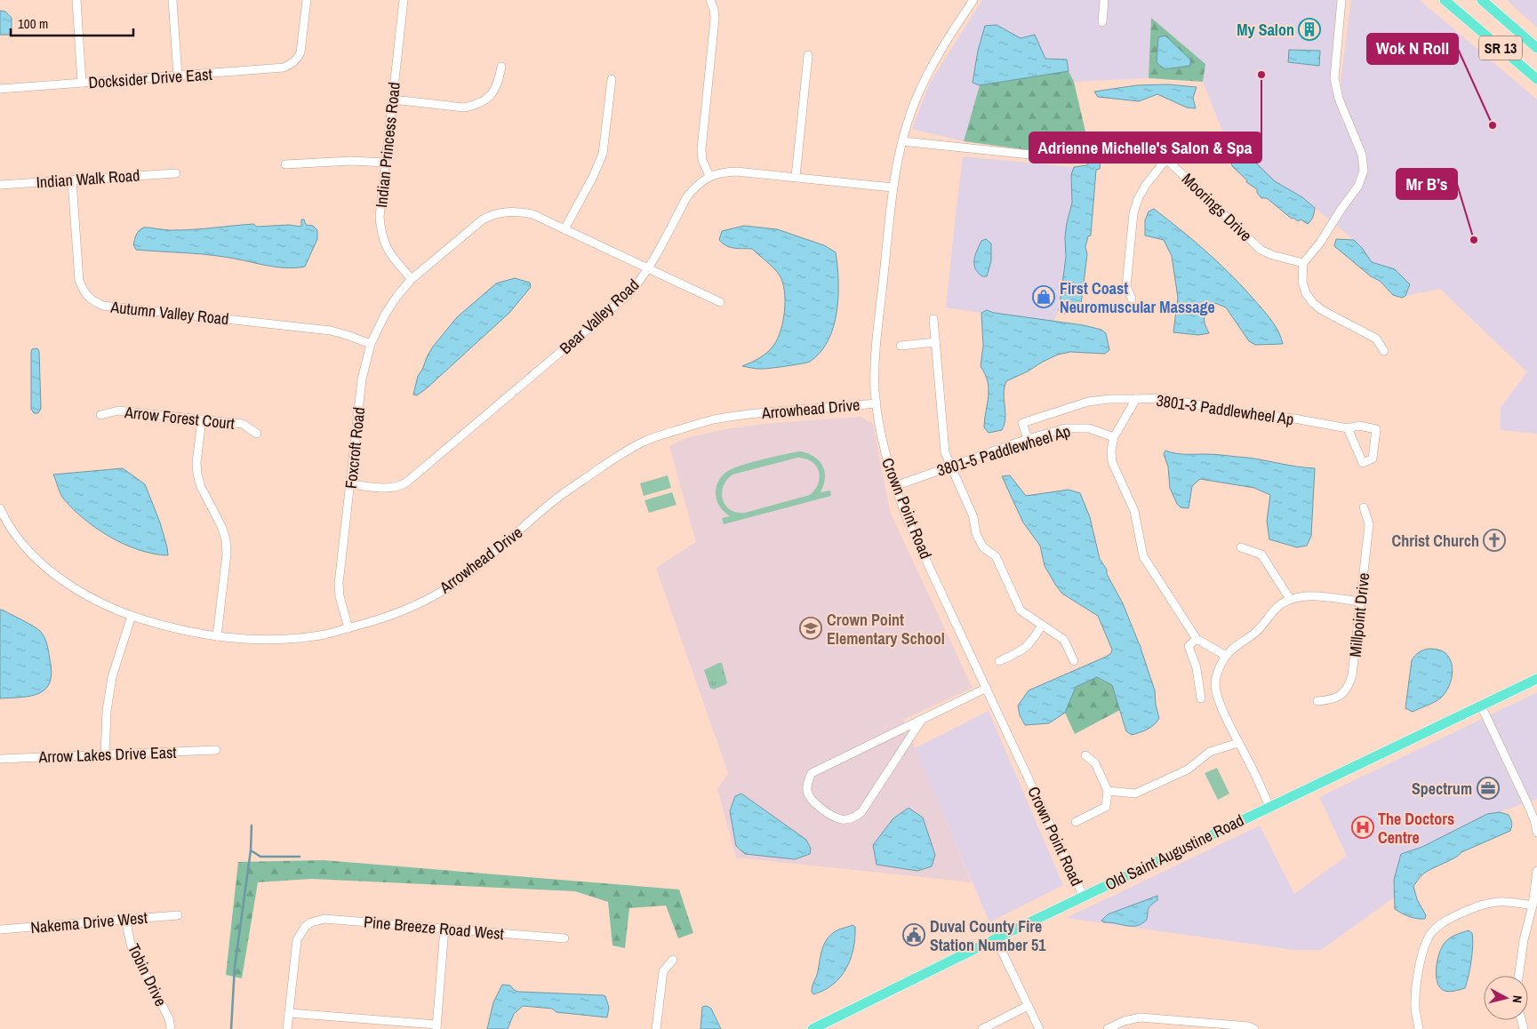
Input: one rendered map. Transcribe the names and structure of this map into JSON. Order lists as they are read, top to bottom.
{
  "streets": {
    "main road": ["SR 13", "Old Saint Augustine Road"],
    "street": [
      "Docksider Drive East",
      "Indian Princess Road",
      "Indian Walk Road",
      "Moorings Drive",
      "Autumn Valley Road",
      "Bear Valley Road",
      "Arrowhead Drive",
      "3801-3 Paddlewheel Ap",
      "Arrow Forest Court",
      "Foxcroft Road",
      "3801-5 Paddlewheel Ap",
      "Crown Point Road",
      "Millpoint Drive",
      "Arrow Lakes Drive East",
      "Nakema Drive West",
      "Pine Breeze Road West",
      "Tobin Drive"
    ]
  },
  "crossings": [
    ["Indian Princess Road", "Foxcroft Road"],
    ["Indian Walk Road", "Autumn Valley Road"],
    ["Moorings Drive", "Crown Point Road"],
    ["Autumn Valley Road", "Foxcroft Road"],
    ["Bear Valley Road", "Foxcroft Road"],
    ["Bear Valley Road", "Crown Point Road"],
    ["Arrowhead Drive", "Foxcroft Road"],
    ["Arrowhead Drive", "Crown Point Road"],
    ["3801-3 Paddlewheel Ap", "3801-5 Paddlewheel Ap"],
    ["3801-5 Paddlewheel Ap", "Crown Point Road"],
    ["Crown Point Road", "Old Saint Augustine Road"],
    ["Nakema Drive West", "Tobin Drive"]
  ],
  "places": {
    "building": ["My Salon"],
    "other": ["Adrienne Michelle's Salon & Spa", "Wok N Roll", "Mr B’s"],
    "shop": ["First Coast Neuromuscular Massage"],
    "church": ["Christ Church"],
    "school or university": ["Crown Point Elementary School"],
    "office": ["Spectrum"],
    "hospital": ["The Doctors Centre"],
    "public building": ["Duval County Fire Station Number 51"]
  },
  "scale_bar": "100 m",
  "north": "right"
}
